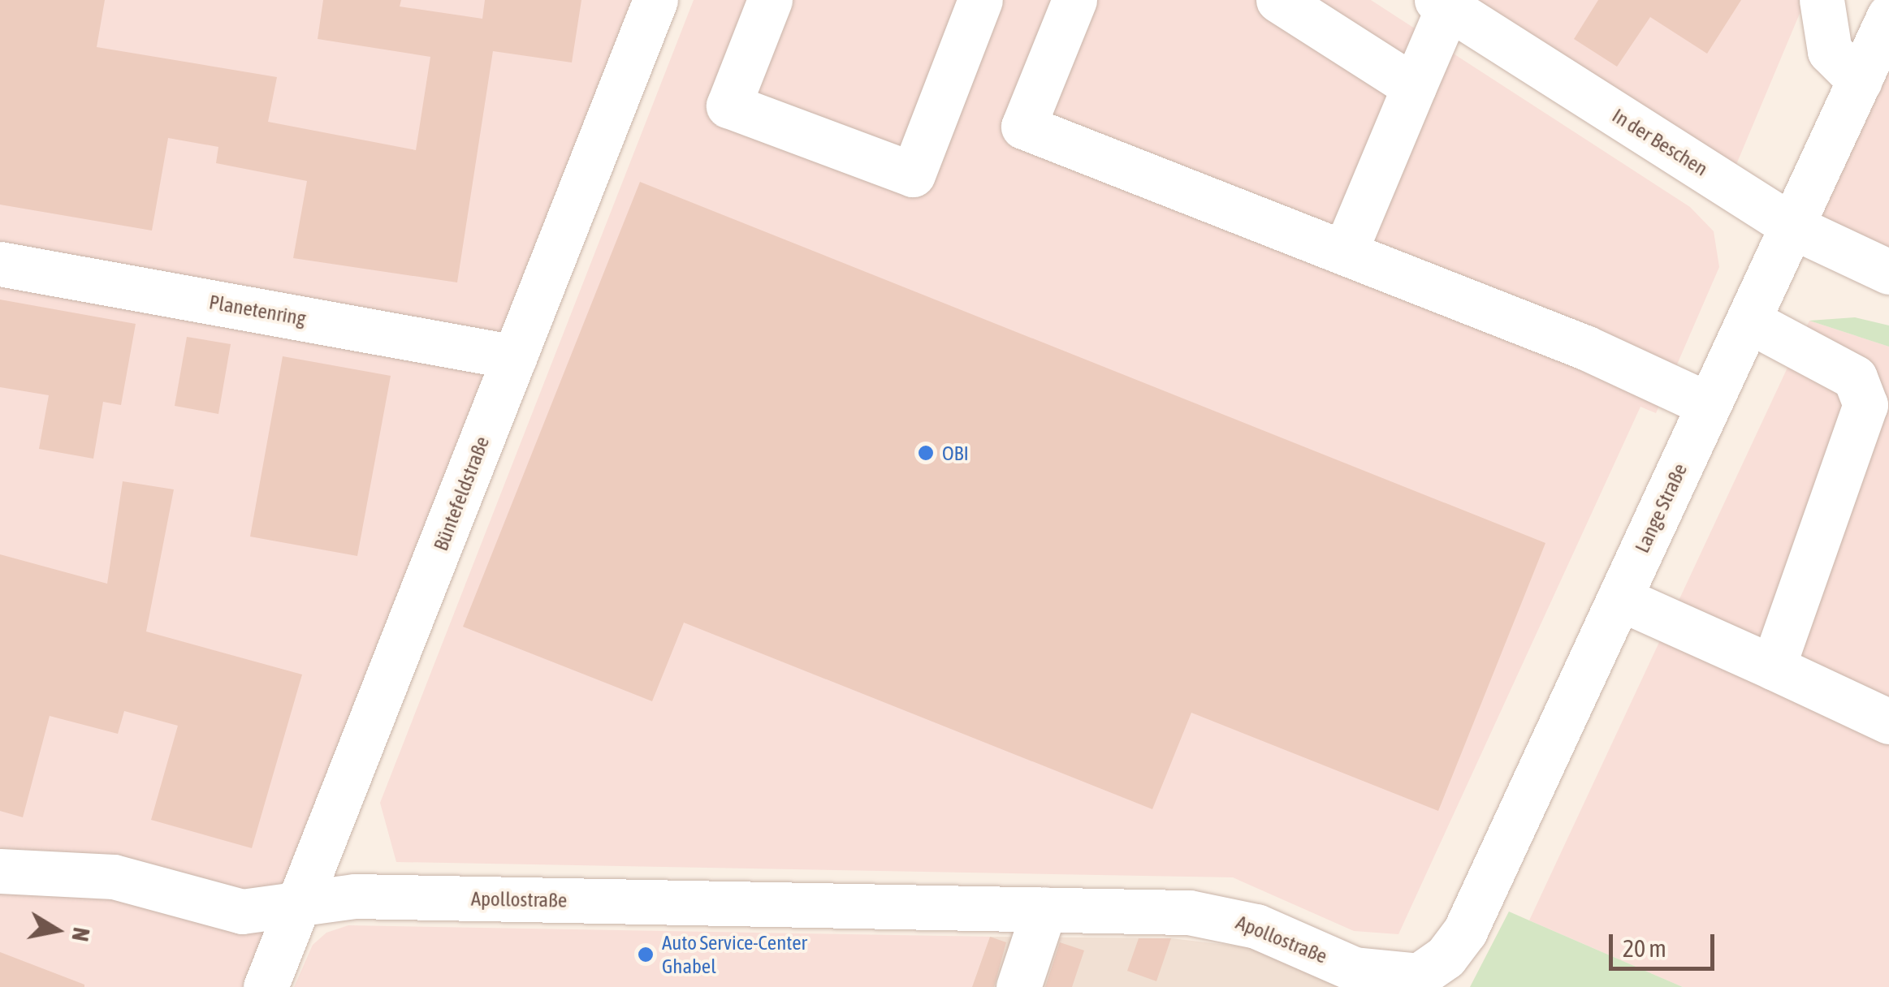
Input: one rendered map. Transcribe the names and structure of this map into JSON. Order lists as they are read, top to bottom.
{
  "streets": {
    "street": [
      "In der Beschen",
      "Planetenring",
      "Büntefeldstraße",
      "Lange Straße",
      "Apollostraße"
    ]
  },
  "crossings": [
    ["In der Beschen", "Lange Straße"],
    ["Planetenring", "Büntefeldstraße"],
    ["Büntefeldstraße", "Apollostraße"],
    ["Lange Straße", "Apollostraße"]
  ],
  "places": ["OBI", "Auto Service-Center Ghabel"],
  "scale_bar": "20 m",
  "north": "right"
}
